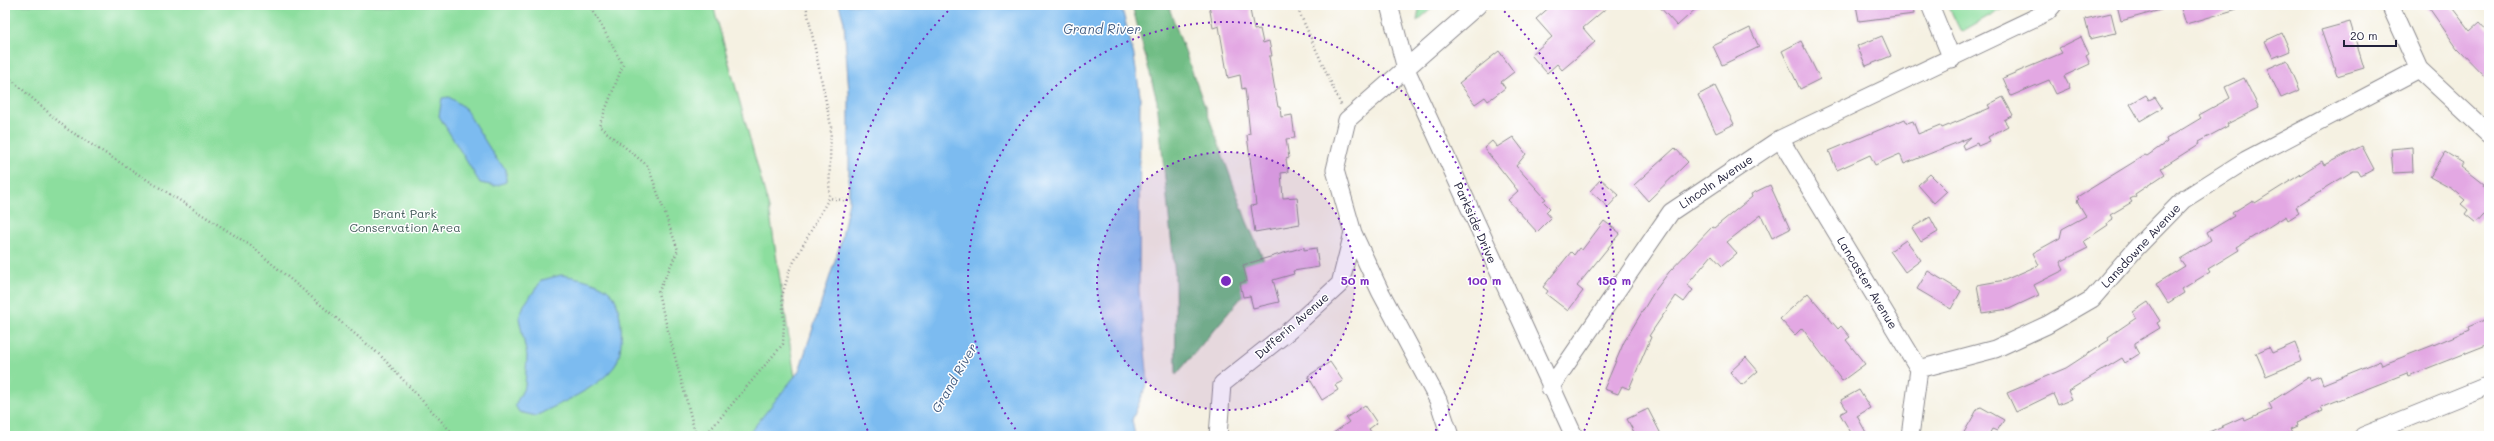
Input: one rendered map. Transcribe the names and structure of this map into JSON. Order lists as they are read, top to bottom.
{
  "streets": {
    "street": [
      "Lincoln Avenue",
      "Parkside Drive",
      "Lansdowne Avenue",
      "Lancaster Avenue",
      "Dufferin Avenue"
    ]
  },
  "crossings": [
    ["Lincoln Avenue", "Parkside Drive"],
    ["Lincoln Avenue", "Lancaster Avenue"],
    ["Lansdowne Avenue", "Lancaster Avenue"]
  ],
  "water": ["Grand River"],
  "parks": ["Brant Park Conservation Area"],
  "scale_bar": "20 m",
  "rings": ["50 m", "100 m", "150 m"]
}
